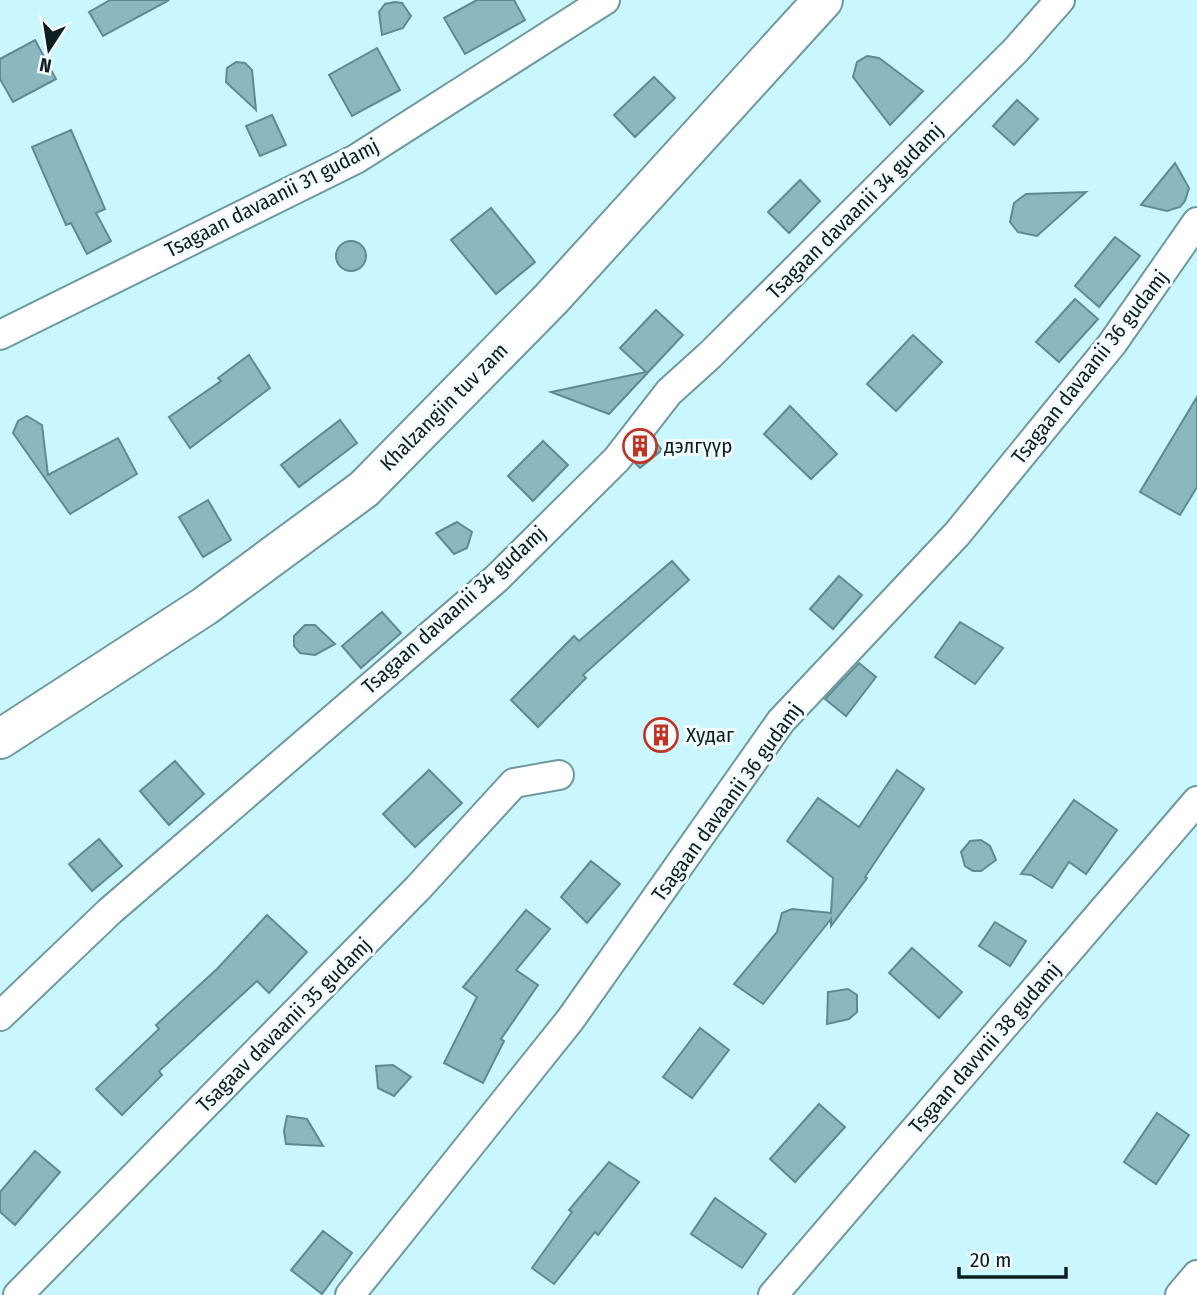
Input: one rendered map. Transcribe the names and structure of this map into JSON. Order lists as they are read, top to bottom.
{
  "streets": {
    "street": [
      "Tsagaan davaanii 31 gudamj",
      "Tsagaan davaanii 34 gudamj",
      "Tsagaan davaanii 36 gudamj",
      "Khalzangiin tuv zam",
      "Tsagaav davaanii 35 gudamj",
      "Tsgaan davvnii 38 gudamj"
    ]
  },
  "places": {
    "building": ["дэлгүүр", "Худаг"]
  },
  "scale_bar": "20 m",
  "north": "bottom"
}
